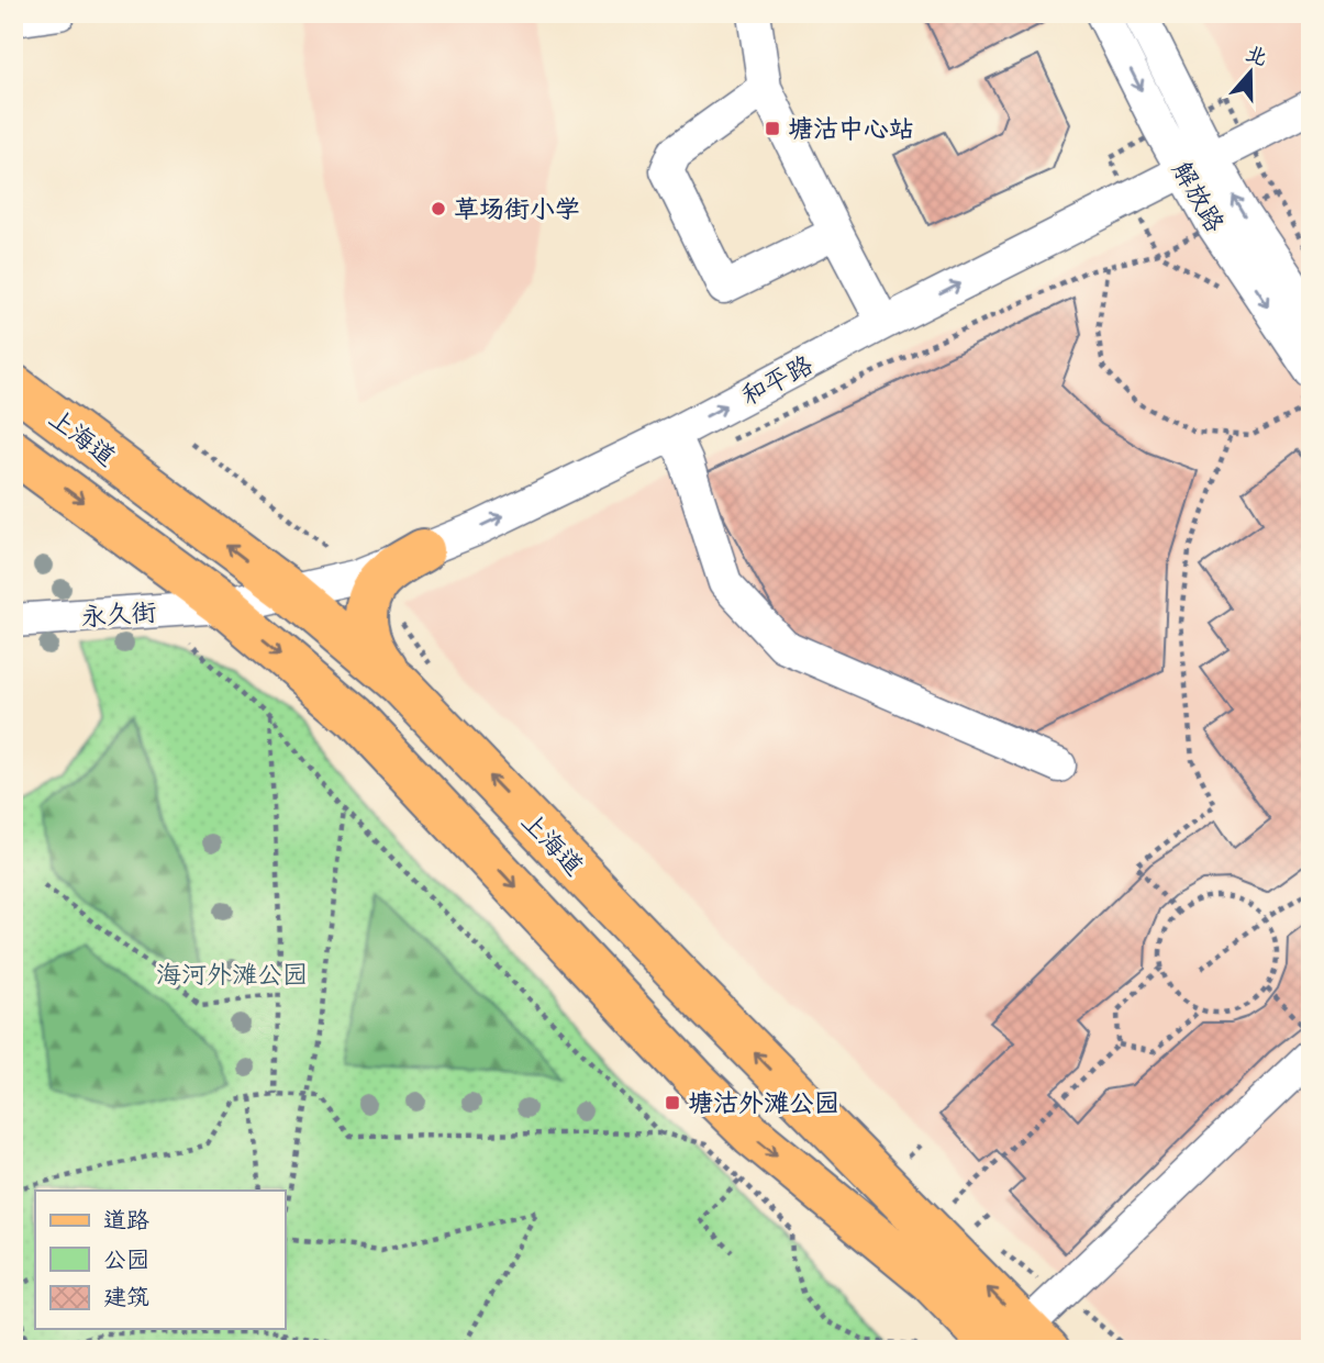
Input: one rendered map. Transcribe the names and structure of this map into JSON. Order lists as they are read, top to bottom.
{
  "streets": {
    "main road": ["上海道"],
    "street": ["解放路", "和平路", "永久街"]
  },
  "crossings": [
    ["解放路", "和平路"],
    ["和平路", "上海道"],
    ["和平路", "永久街"],
    ["上海道", "永久街"]
  ],
  "one_way": ["和平路"],
  "parks": ["海河外滩公园"],
  "places": {
    "transit": ["塘沽中心站", "塘沽外滩公园"],
    "other": ["草场街小学"]
  },
  "legend": ["道路", "公园", "建筑"],
  "north": "top"
}
